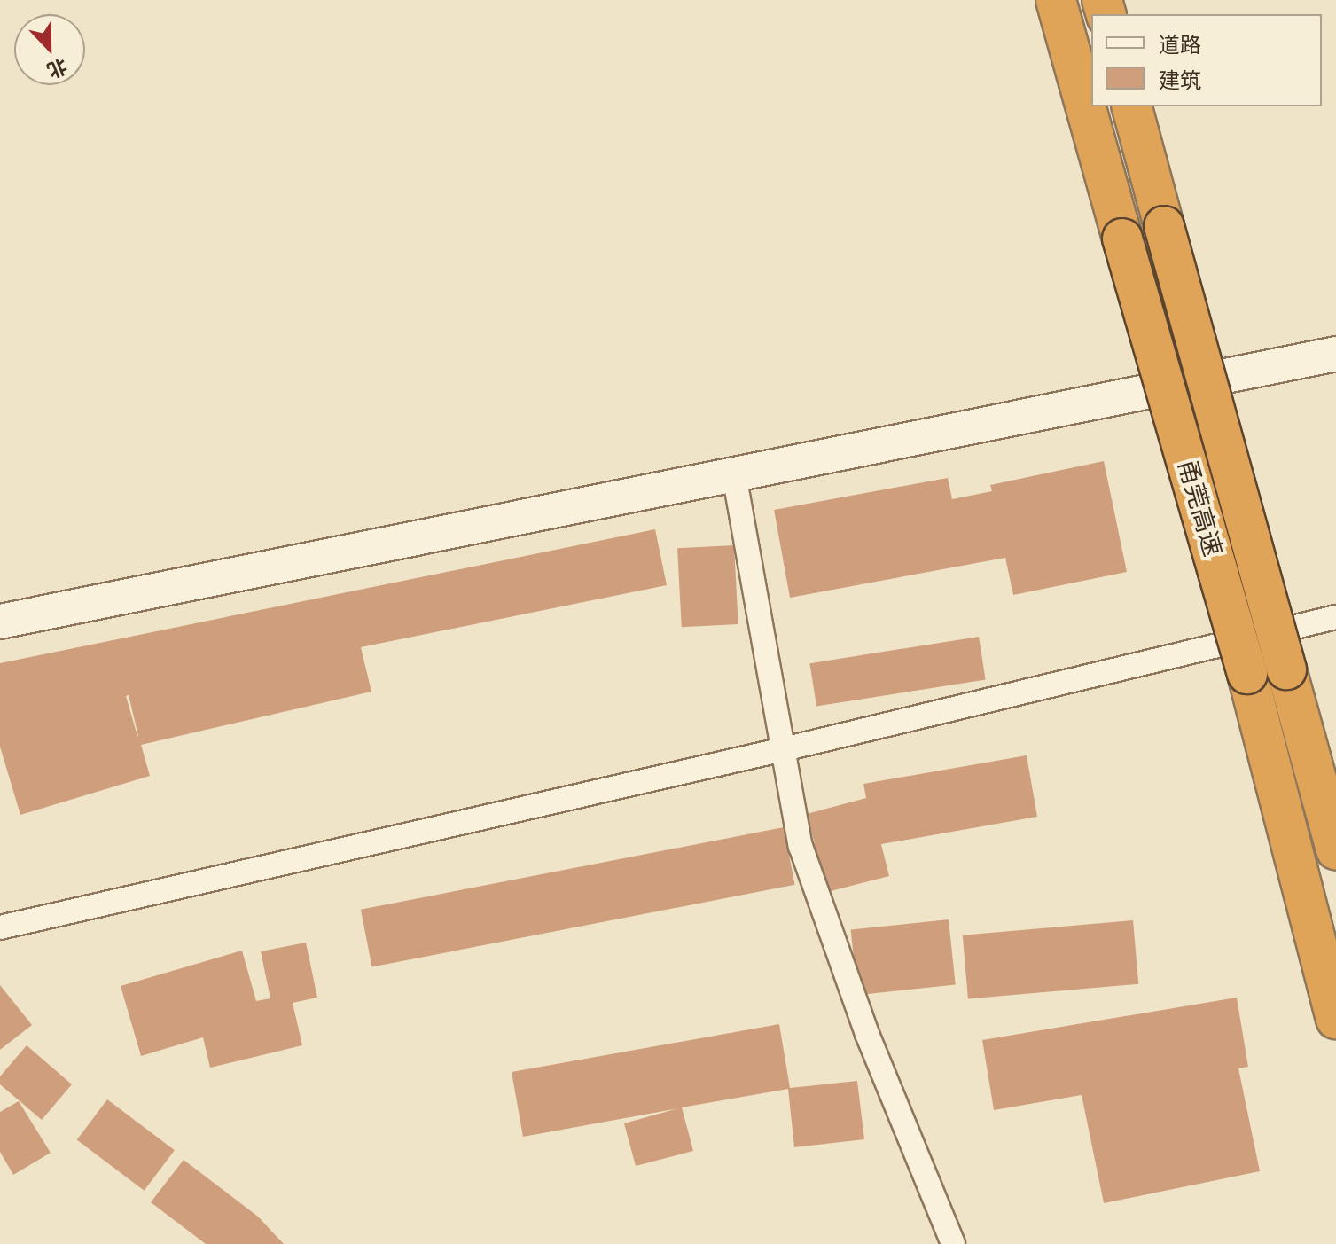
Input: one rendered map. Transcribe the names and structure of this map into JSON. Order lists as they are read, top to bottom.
{
  "streets": {
    "highway": ["甬莞高速"]
  },
  "legend": ["道路", "建筑"],
  "north": "bottom"
}
